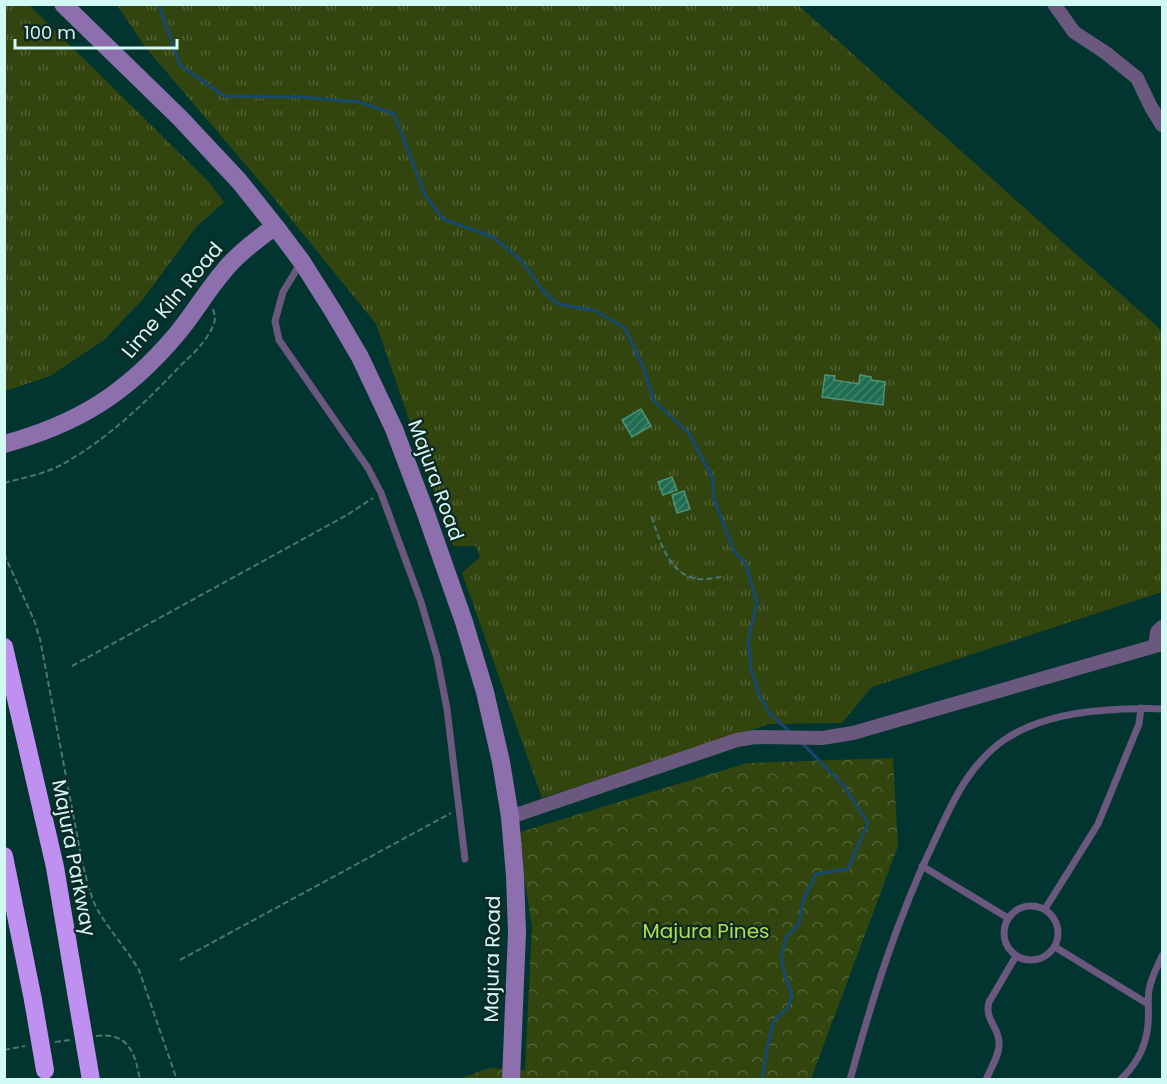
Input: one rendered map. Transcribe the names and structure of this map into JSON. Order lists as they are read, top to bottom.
{
  "streets": {
    "highway": ["Majura Parkway"],
    "street": ["Lime Kiln Road", "Majura Road"]
  },
  "crossings": [
    ["Lime Kiln Road", "Majura Road"]
  ],
  "parks": ["Majura Pines"],
  "scale_bar": "100 m"
}
